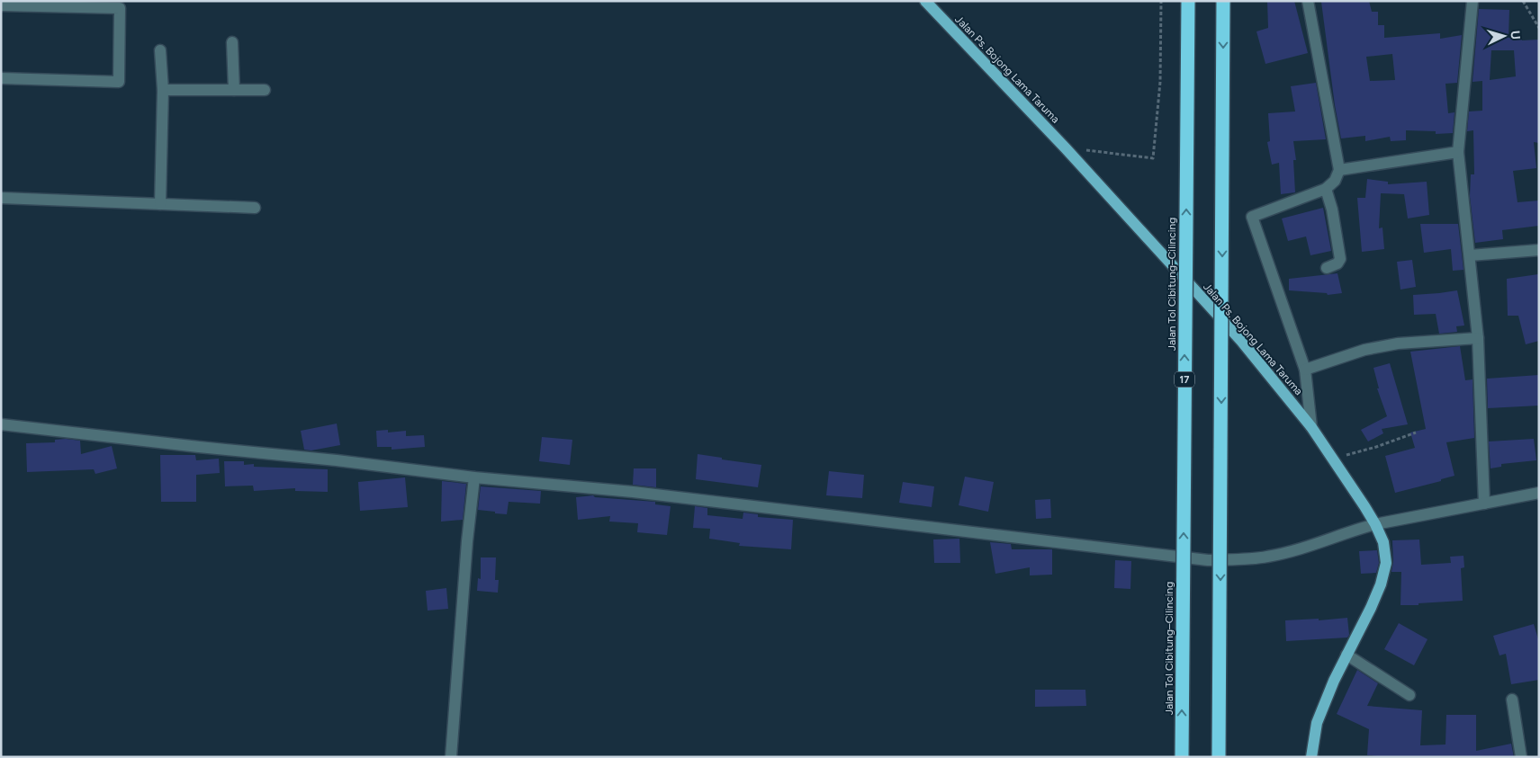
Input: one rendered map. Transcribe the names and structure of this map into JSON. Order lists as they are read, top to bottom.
{
  "streets": {
    "highway": ["Jalan Tol Cibitung–Cilincing", "17"],
    "main road": ["Jalan Ps. Bojong Lama Taruma"]
  },
  "north": "right"
}
